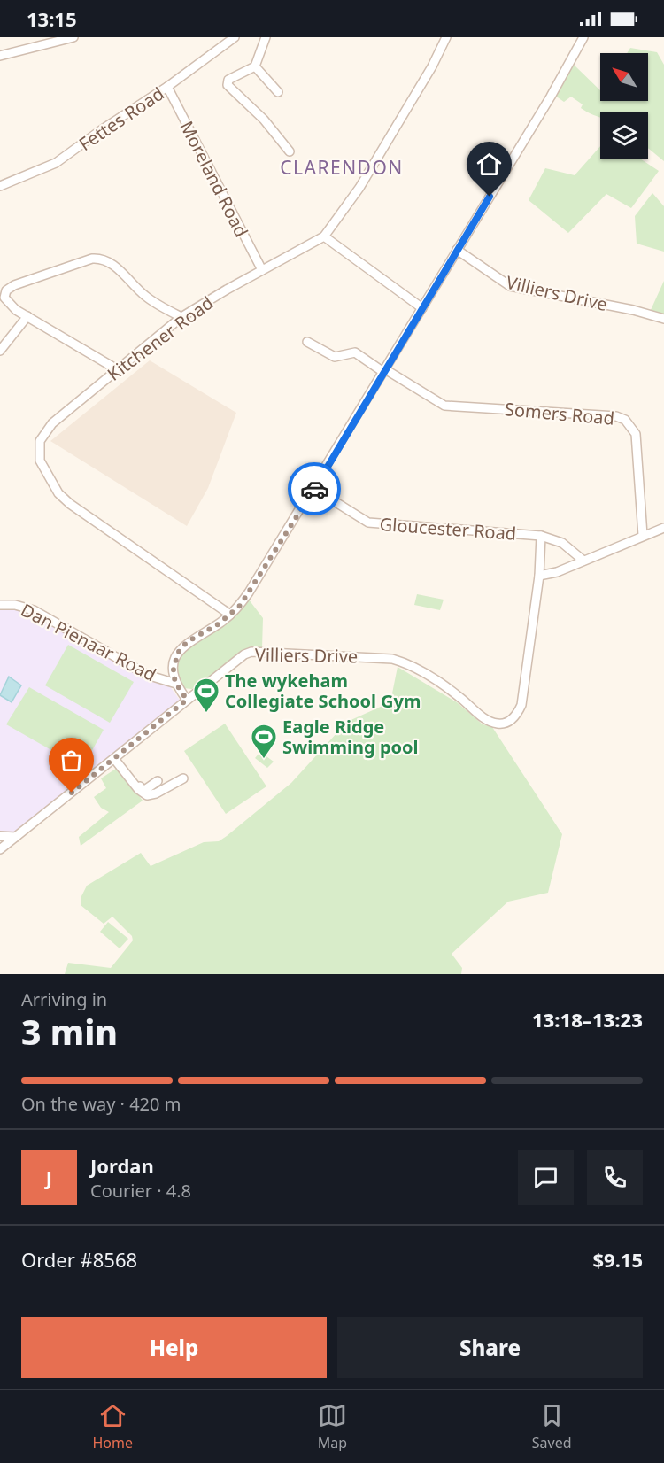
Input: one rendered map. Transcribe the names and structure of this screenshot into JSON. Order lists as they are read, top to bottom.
{
  "streets": {
    "street": [
      "Fettes Road",
      "Moreland Road",
      "Villiers Drive",
      "Kitchener Road",
      "Somers Road",
      "Gloucester Road",
      "Dan Pienaar Road"
    ]
  },
  "crossings": [
    ["Fettes Road", "Moreland Road"],
    ["Moreland Road", "Kitchener Road"],
    ["Villiers Drive", "Gloucester Road"]
  ],
  "districts": ["CLARENDON"],
  "places": {
    "sports": ["The wykeham Collegiate School Gym", "Eagle Ridge Swimming pool"]
  },
  "north": "top left",
  "page": {
    "status": "13:15",
    "heading": ["3 min", "Arriving in", "13:18–13:23"],
    "panel": [
      "Jordan",
      "Courier · 4.8",
      "Order #8568",
      "$9.15"
    ],
    "bar": "On the way · 420 m",
    "round": "J",
    "buttons": ["Help", "Share"],
    "tabs": ["Home", "Map", "Saved"]
  }
}
